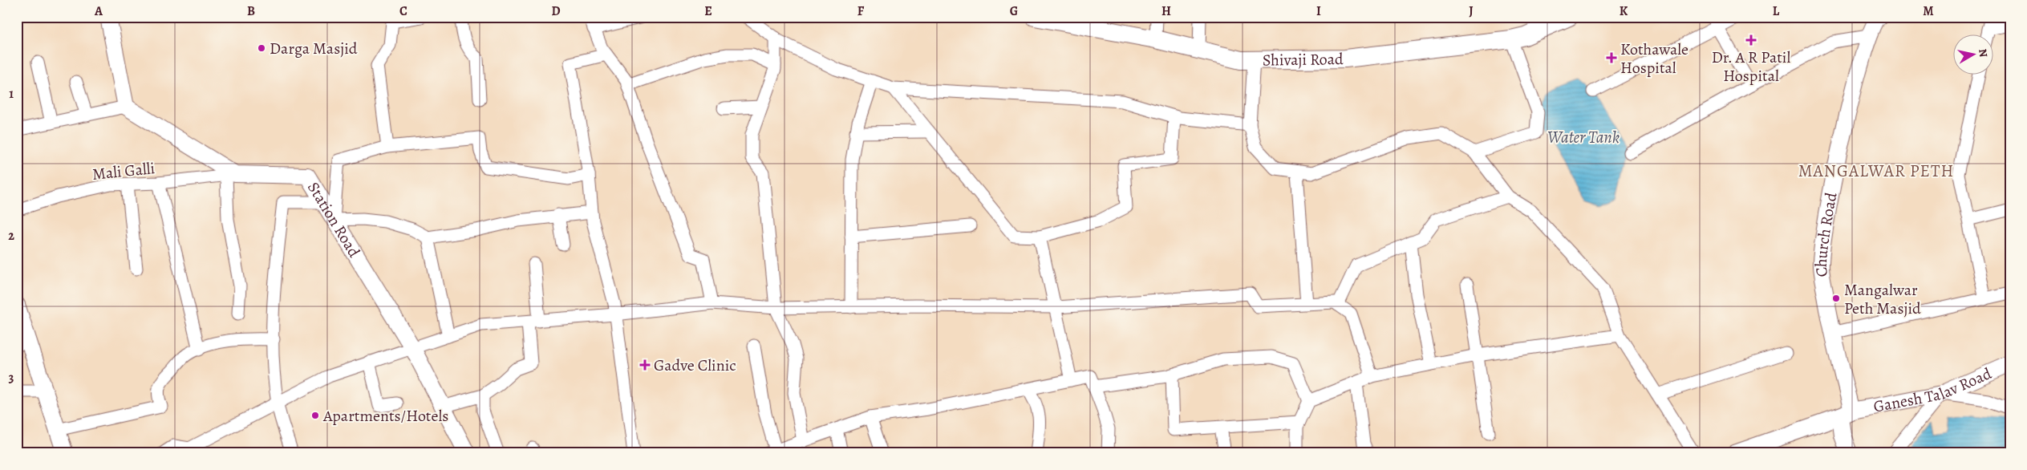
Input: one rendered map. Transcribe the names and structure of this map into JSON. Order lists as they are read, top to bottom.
{
  "streets": {
    "main road": [
      "Shivaji Road",
      "Station Road",
      "Church Road",
      "Ganesh Talav Road"
    ],
    "street": ["Mali Galli"]
  },
  "crossings": [
    ["Mali Galli", "Station Road"],
    ["Church Road", "Ganesh Talav Road"]
  ],
  "districts": ["MANGALWAR PETH"],
  "water": ["Water Tank"],
  "places": {
    "health": ["Dr. A R Patil Hospital", "Kothawale Hospital", "Gadve Clinic"],
    "other": ["Darga Masjid", "Mangalwar Peth Masjid", "Apartments/Hotels"]
  },
  "north": "right",
  "grid": {
    "columns": [
      "A",
      "B",
      "C",
      "D",
      "E",
      "F",
      "G",
      "H",
      "I",
      "J",
      "K",
      "L",
      "M"
    ],
    "rows": ["1", "2", "3"]
  }
}
